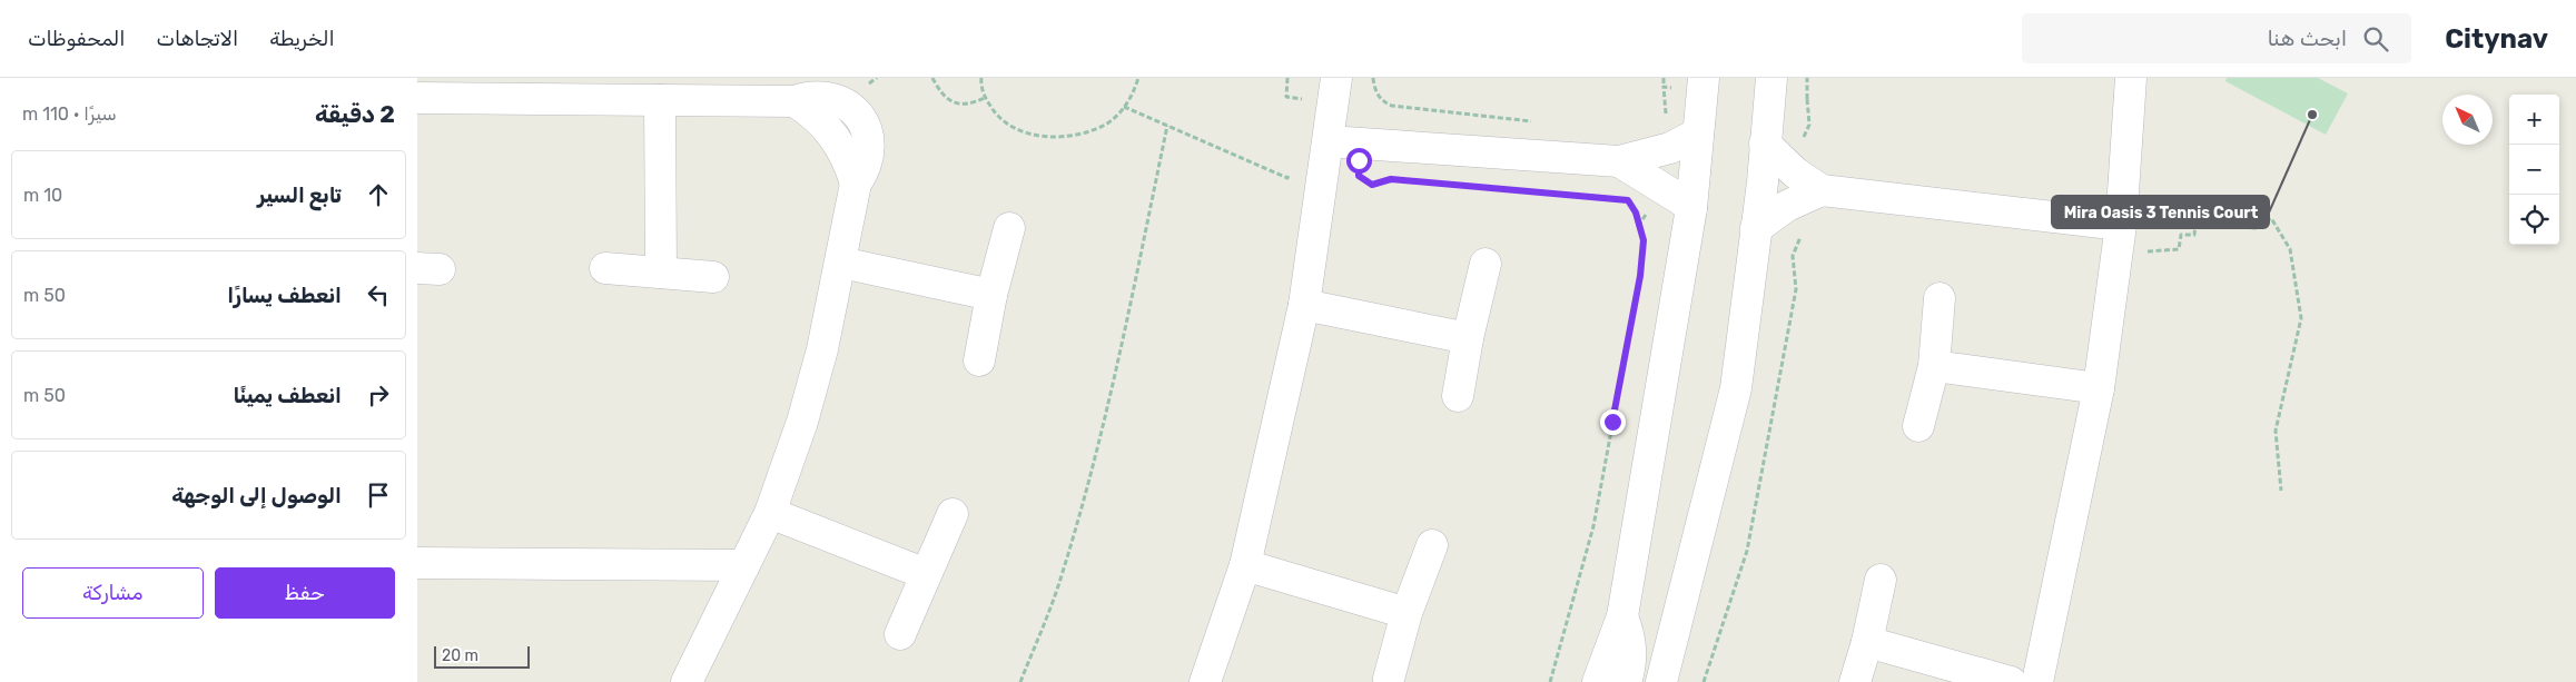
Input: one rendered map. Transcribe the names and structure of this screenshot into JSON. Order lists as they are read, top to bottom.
{
  "places": ["Mira Oasis 3 Tennis Court"],
  "scale_bar": "20 m",
  "north": "top left",
  "page": {
    "header": "Citynav",
    "search": "ابحث هنا",
    "nav": ["الخريطة", "الاتجاهات", "المحفوظات"],
    "heading": ["2 دقيقة", "سيرًا · 110 m"],
    "map_buttons": ["+", "−"],
    "list": [
      ["تابع السير", "10 m"],
      ["انعطف يسارًا", "50 m"],
      ["انعطف يمينًا", "50 m"],
      "الوصول إلى الوجهة"
    ],
    "buttons": ["حفظ", "مشاركة"],
    "scale": "20 m"
  }
}
